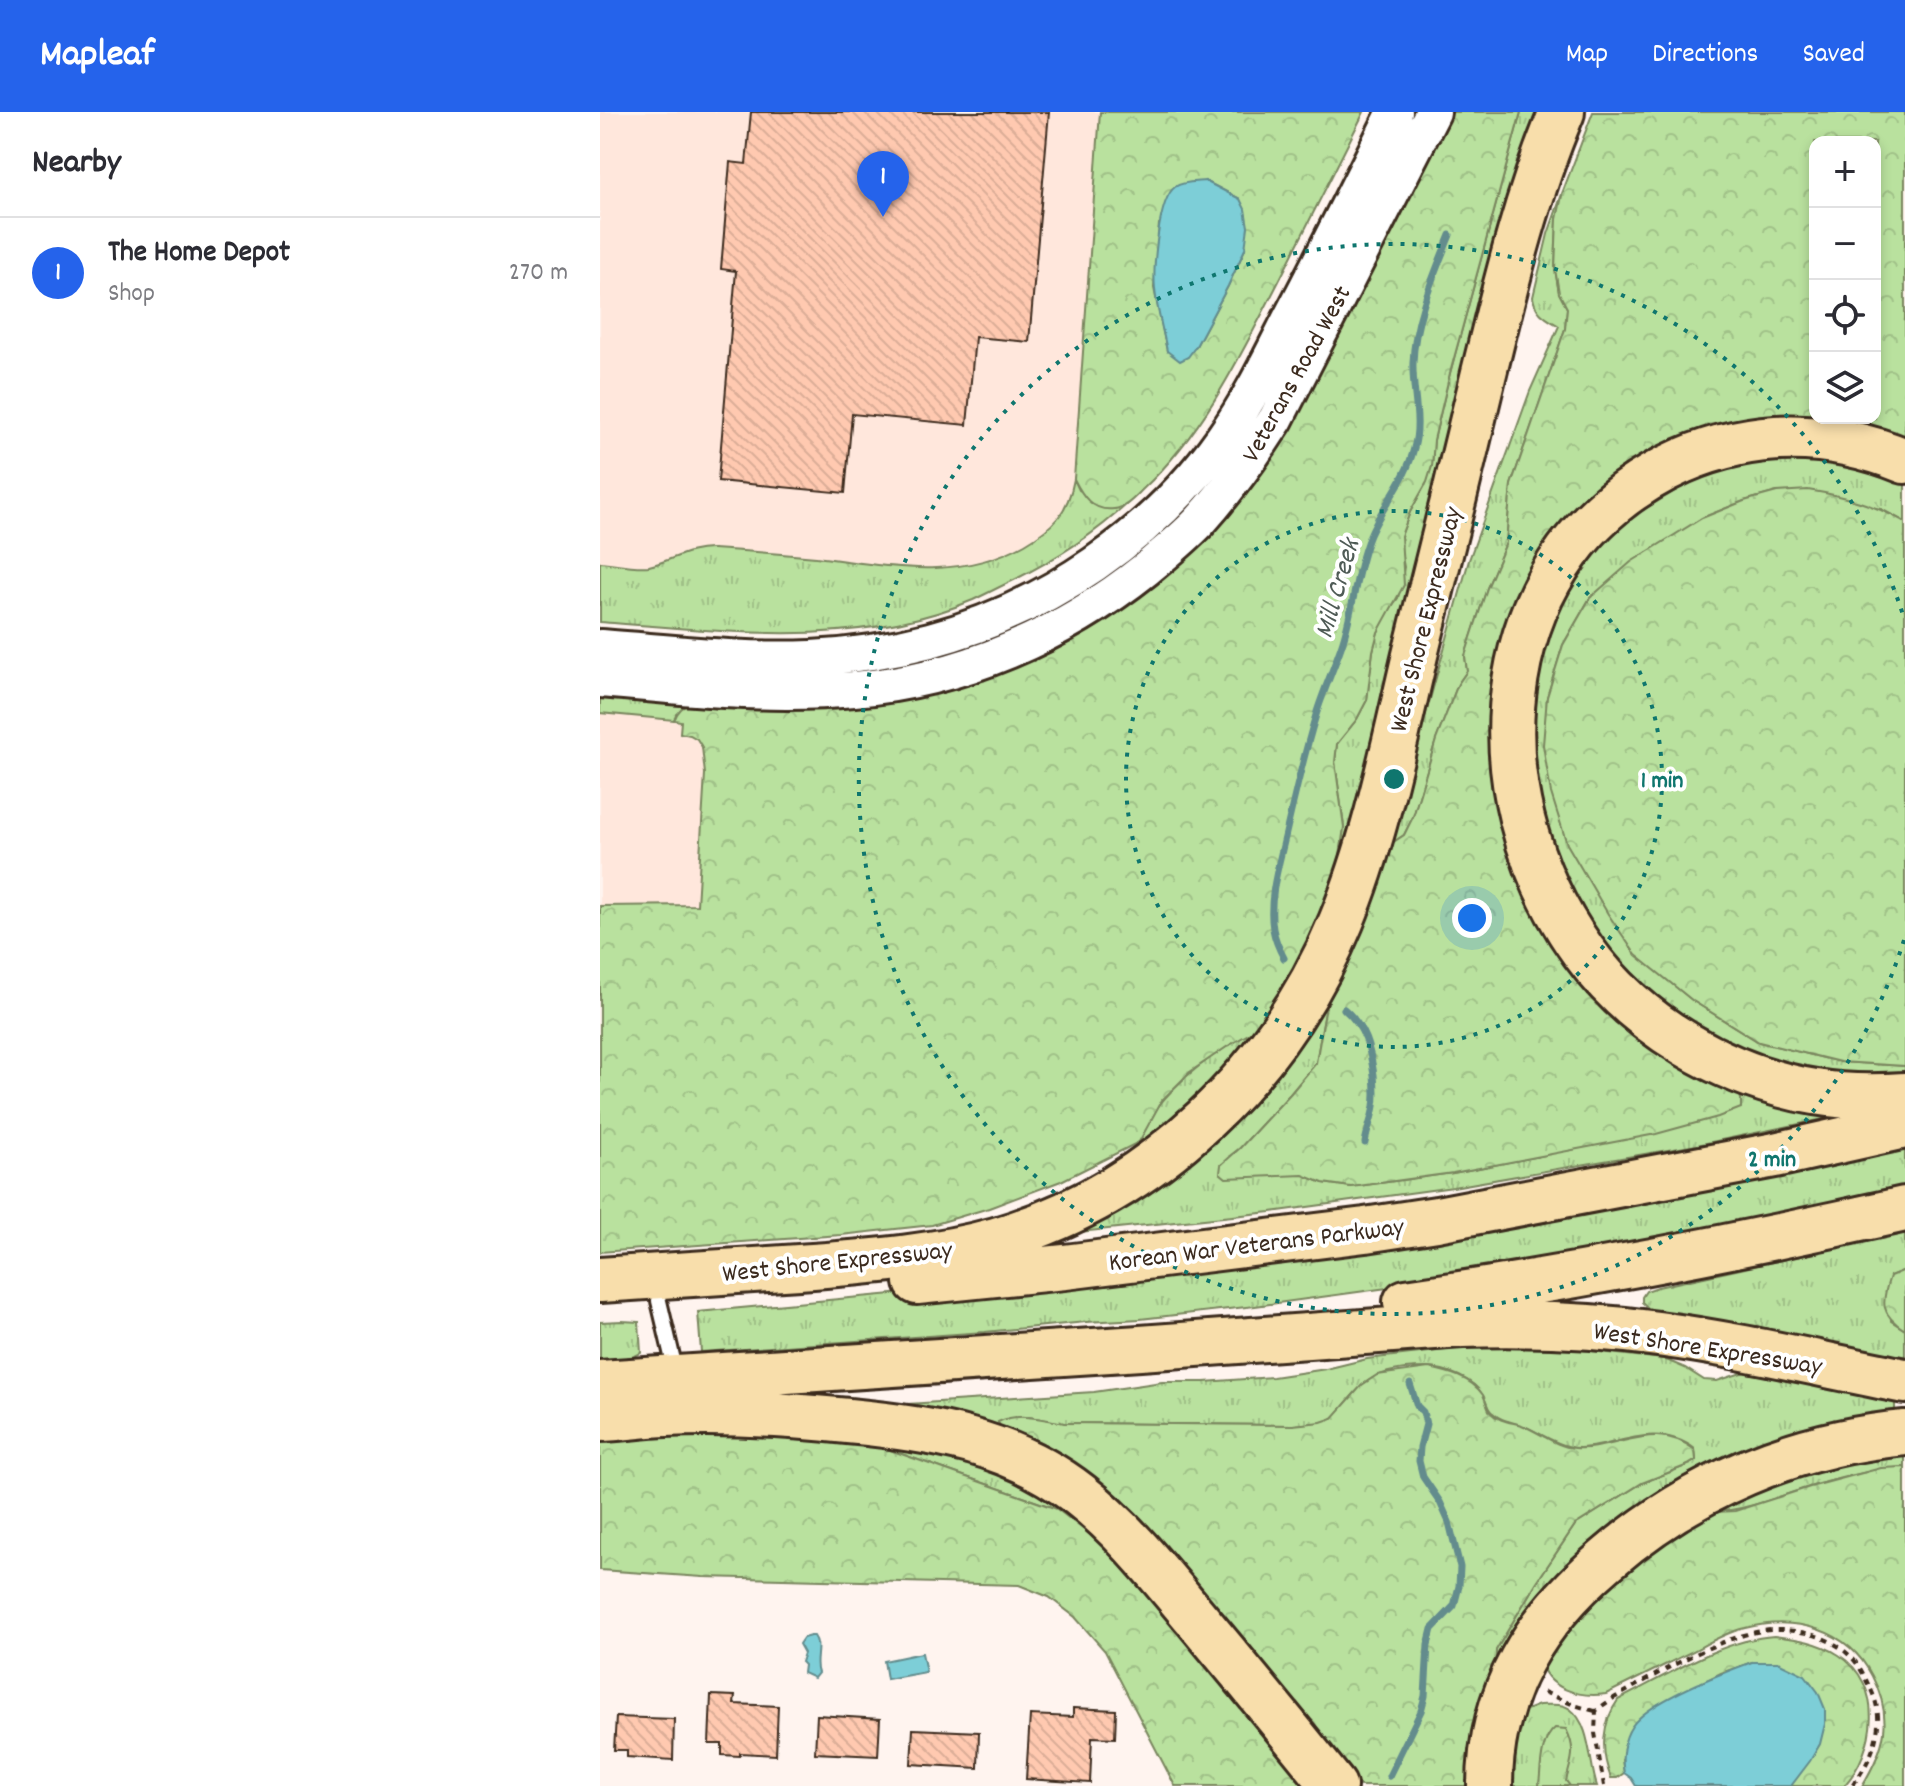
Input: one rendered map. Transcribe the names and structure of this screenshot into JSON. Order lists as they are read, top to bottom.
{
  "streets": {
    "highway": ["West Shore Expressway", "Korean War Veterans Parkway"],
    "street": ["Veterans Road West"]
  },
  "water": ["Mill Creek"],
  "page": {
    "header": "Mapleaf",
    "nav": ["Map", "Directions", "Saved"],
    "heading": "Nearby",
    "map_buttons": ["+", "−"],
    "pins": "1",
    "list": [
      {
        "mark": "1",
        "name": "The Home Depot",
        "note": "Shop",
        "value": "270 m"
      }
    ]
  },
  "rings": ["1 min", "2 min"]
}
